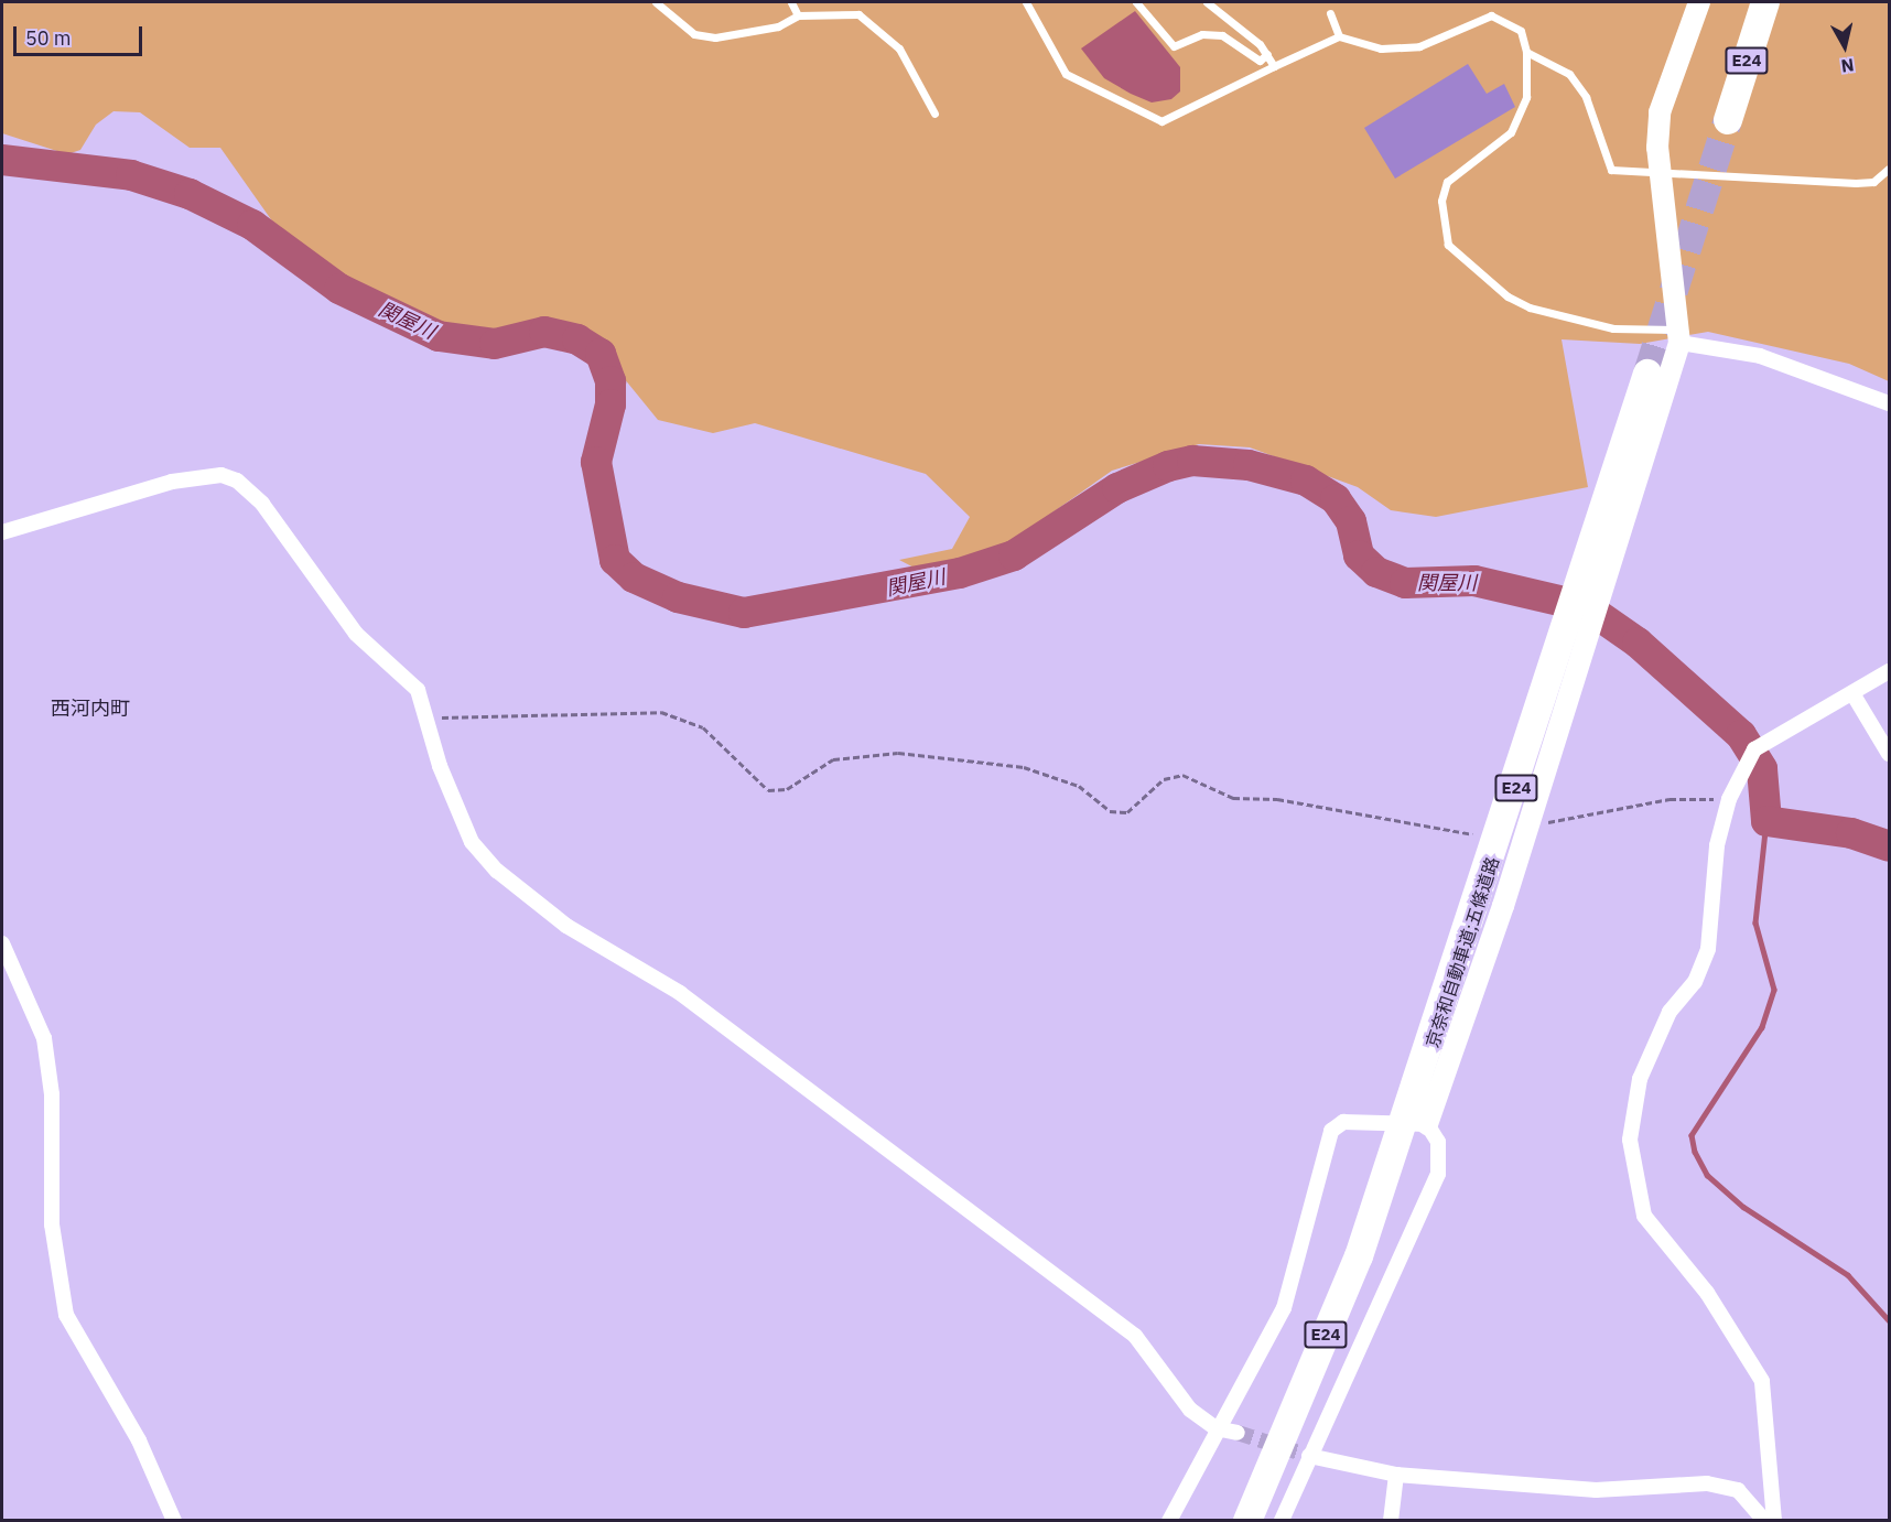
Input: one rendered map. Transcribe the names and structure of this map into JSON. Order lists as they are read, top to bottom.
{
  "streets": {
    "highway": ["E24", "京奈和自動車道;五條道路"]
  },
  "districts": ["西河内町"],
  "water": ["関屋川"],
  "scale_bar": "50 m",
  "north": "bottom"
}
